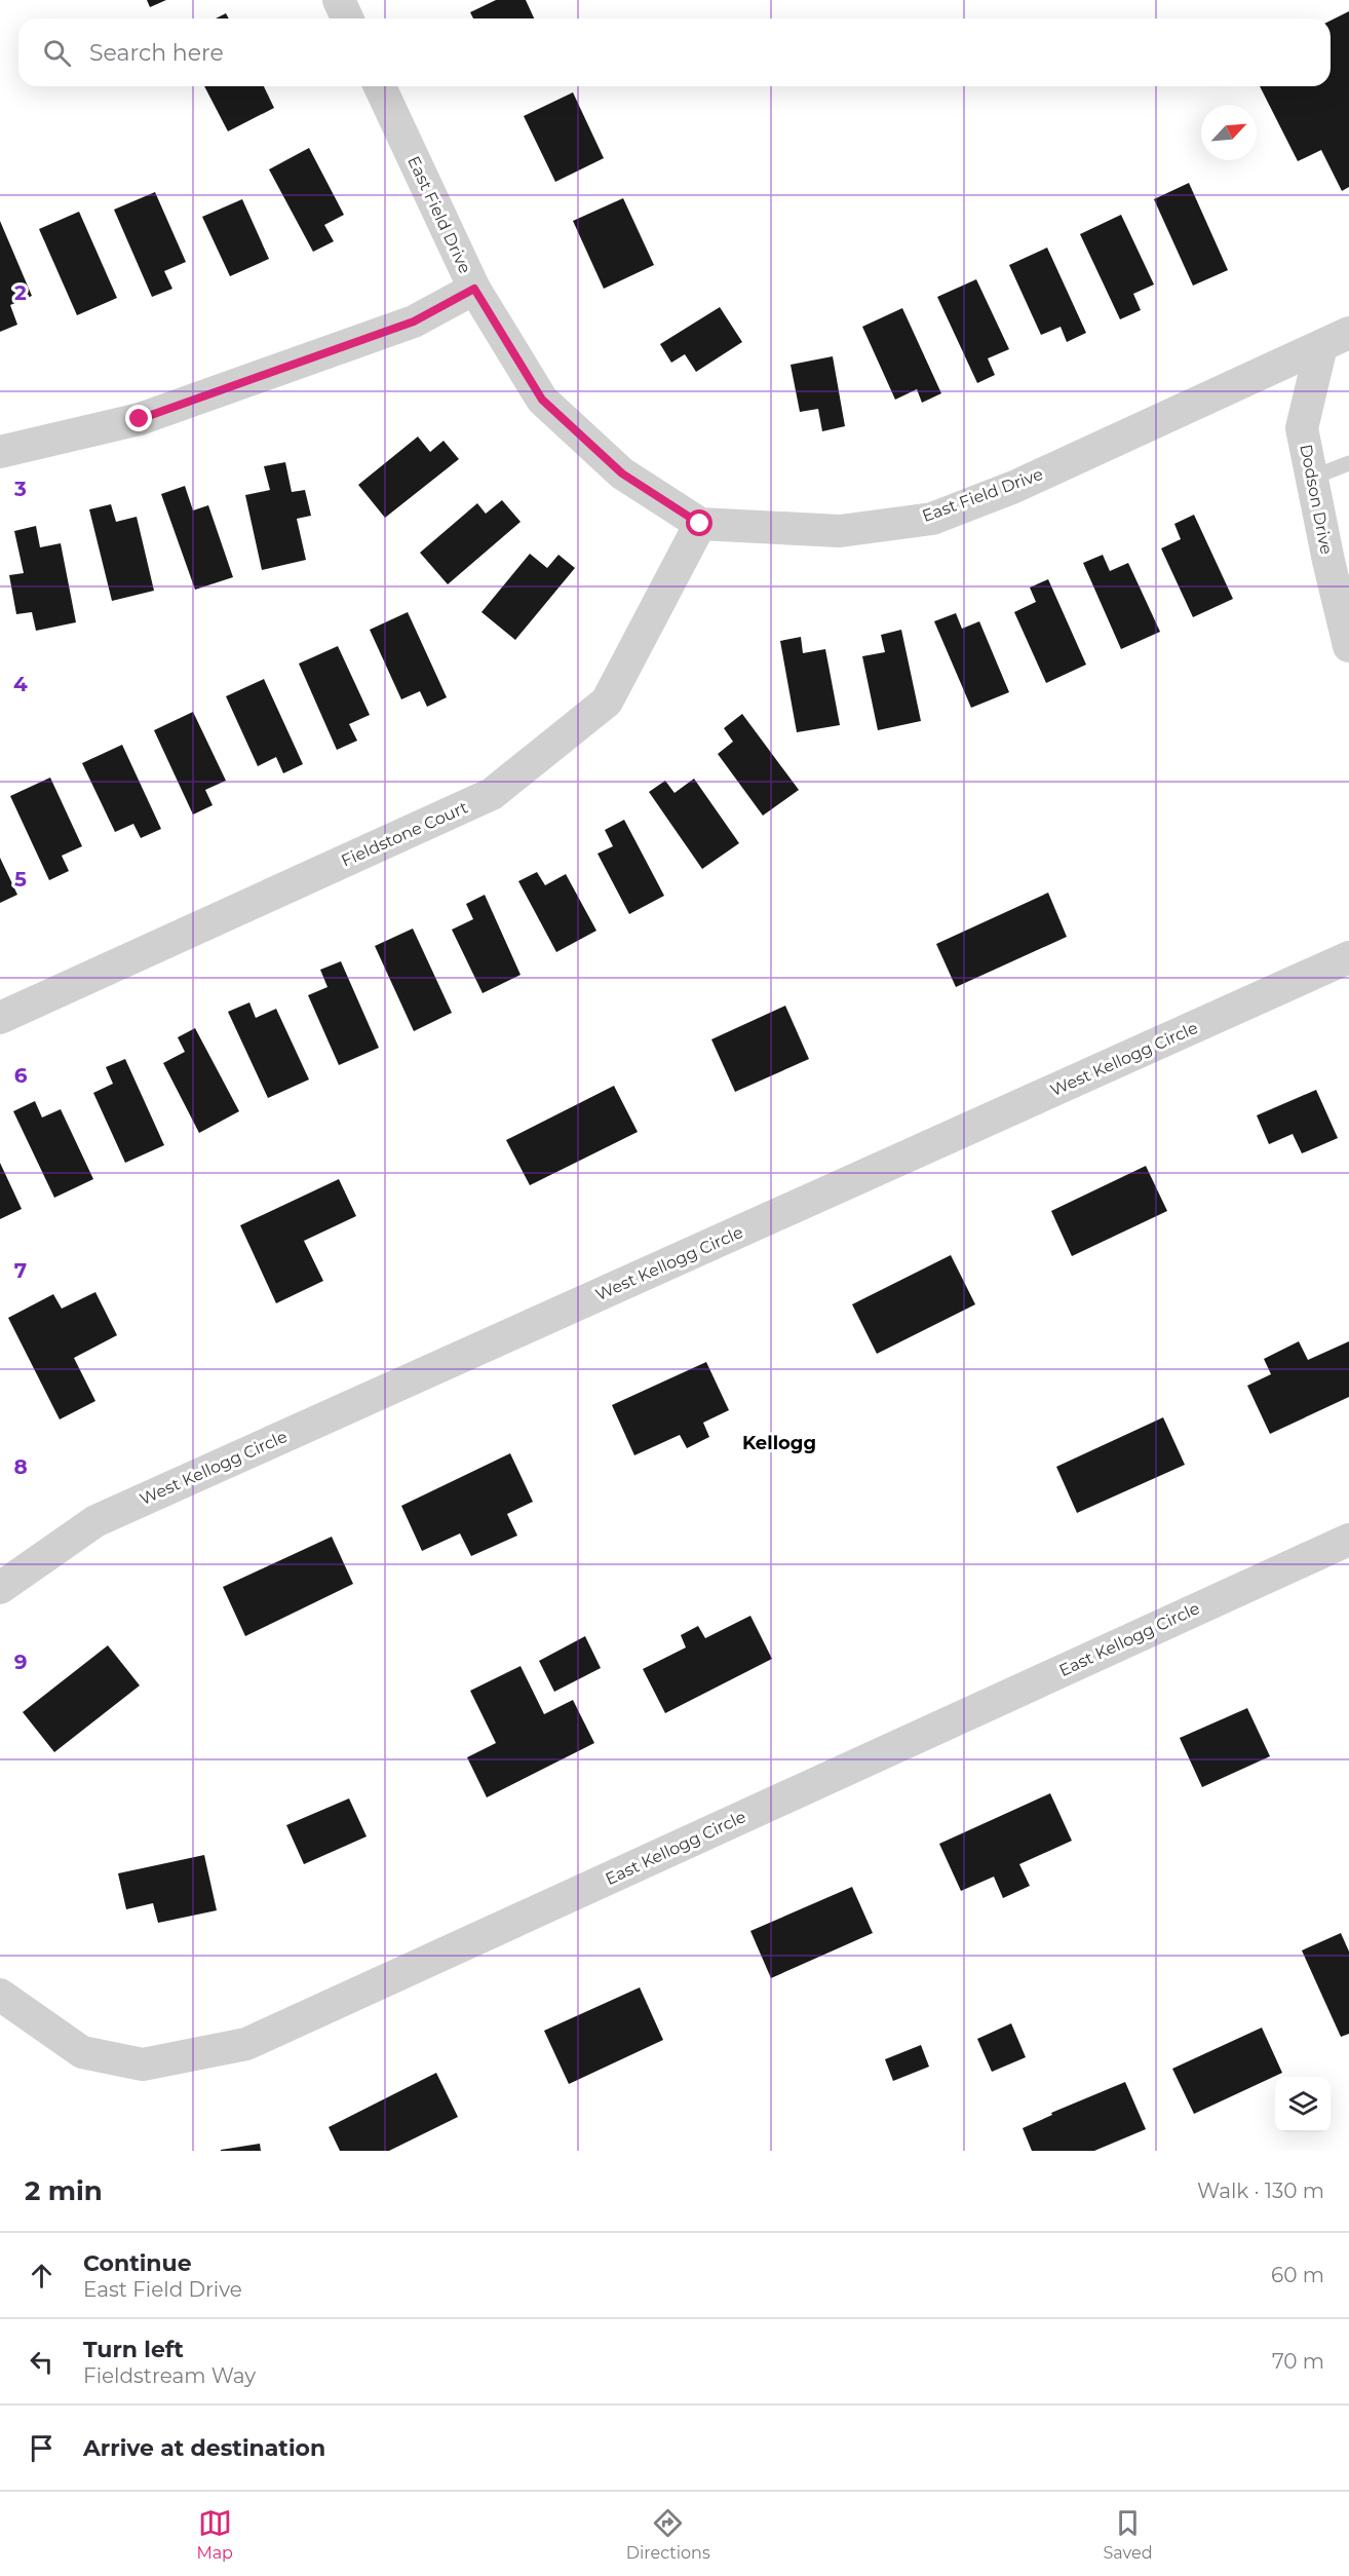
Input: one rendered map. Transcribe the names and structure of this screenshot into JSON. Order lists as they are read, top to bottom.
{
  "streets": {
    "street": [
      "East Field Drive",
      "Dodson Drive",
      "Fieldstone Court",
      "West Kellogg Circle",
      "East Kellogg Circle"
    ]
  },
  "crossings": [
    ["East Field Drive", "Dodson Drive"],
    ["East Field Drive", "Fieldstone Court"]
  ],
  "districts": ["Kellogg"],
  "north": "top right",
  "page": {
    "search": "Search here",
    "heading": ["2 min", "Walk · 130 m"],
    "list": [
      ["Continue", "East Field Drive", "60 m"],
      ["Turn left", "Fieldstream Way", "70 m"],
      "Arrive at destination"
    ],
    "nav": ["Map", "Directions", "Saved"]
  },
  "grid": {
    "rows": [
      "2",
      "3",
      "4",
      "5",
      "6",
      "7",
      "8",
      "9"
    ]
  }
}
